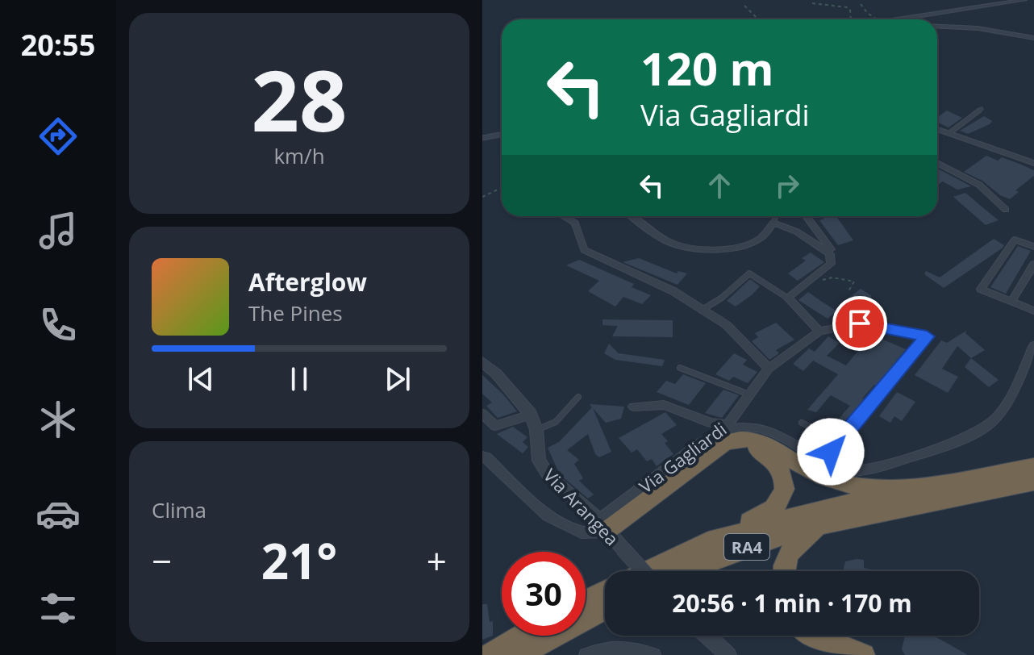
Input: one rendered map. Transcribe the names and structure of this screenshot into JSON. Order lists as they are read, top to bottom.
{
  "streets": {
    "highway": ["RA4"],
    "street": ["Via Gagliardi", "Via Arangea"]
  },
  "crossings": [
    ["Via Gagliardi", "Via Arangea"]
  ],
  "page": {
    "tabs": "20:55",
    "tile": [
      ["28", "km/h"],
      "Clima"
    ],
    "turn": ["120 m", "Via Gagliardi"],
    "song": ["Afterglow", "The Pines"],
    "heat": ["−", "21°", "+"],
    "limit": "30",
    "trip": "20:56 · 1 min · 170 m"
  }
}
